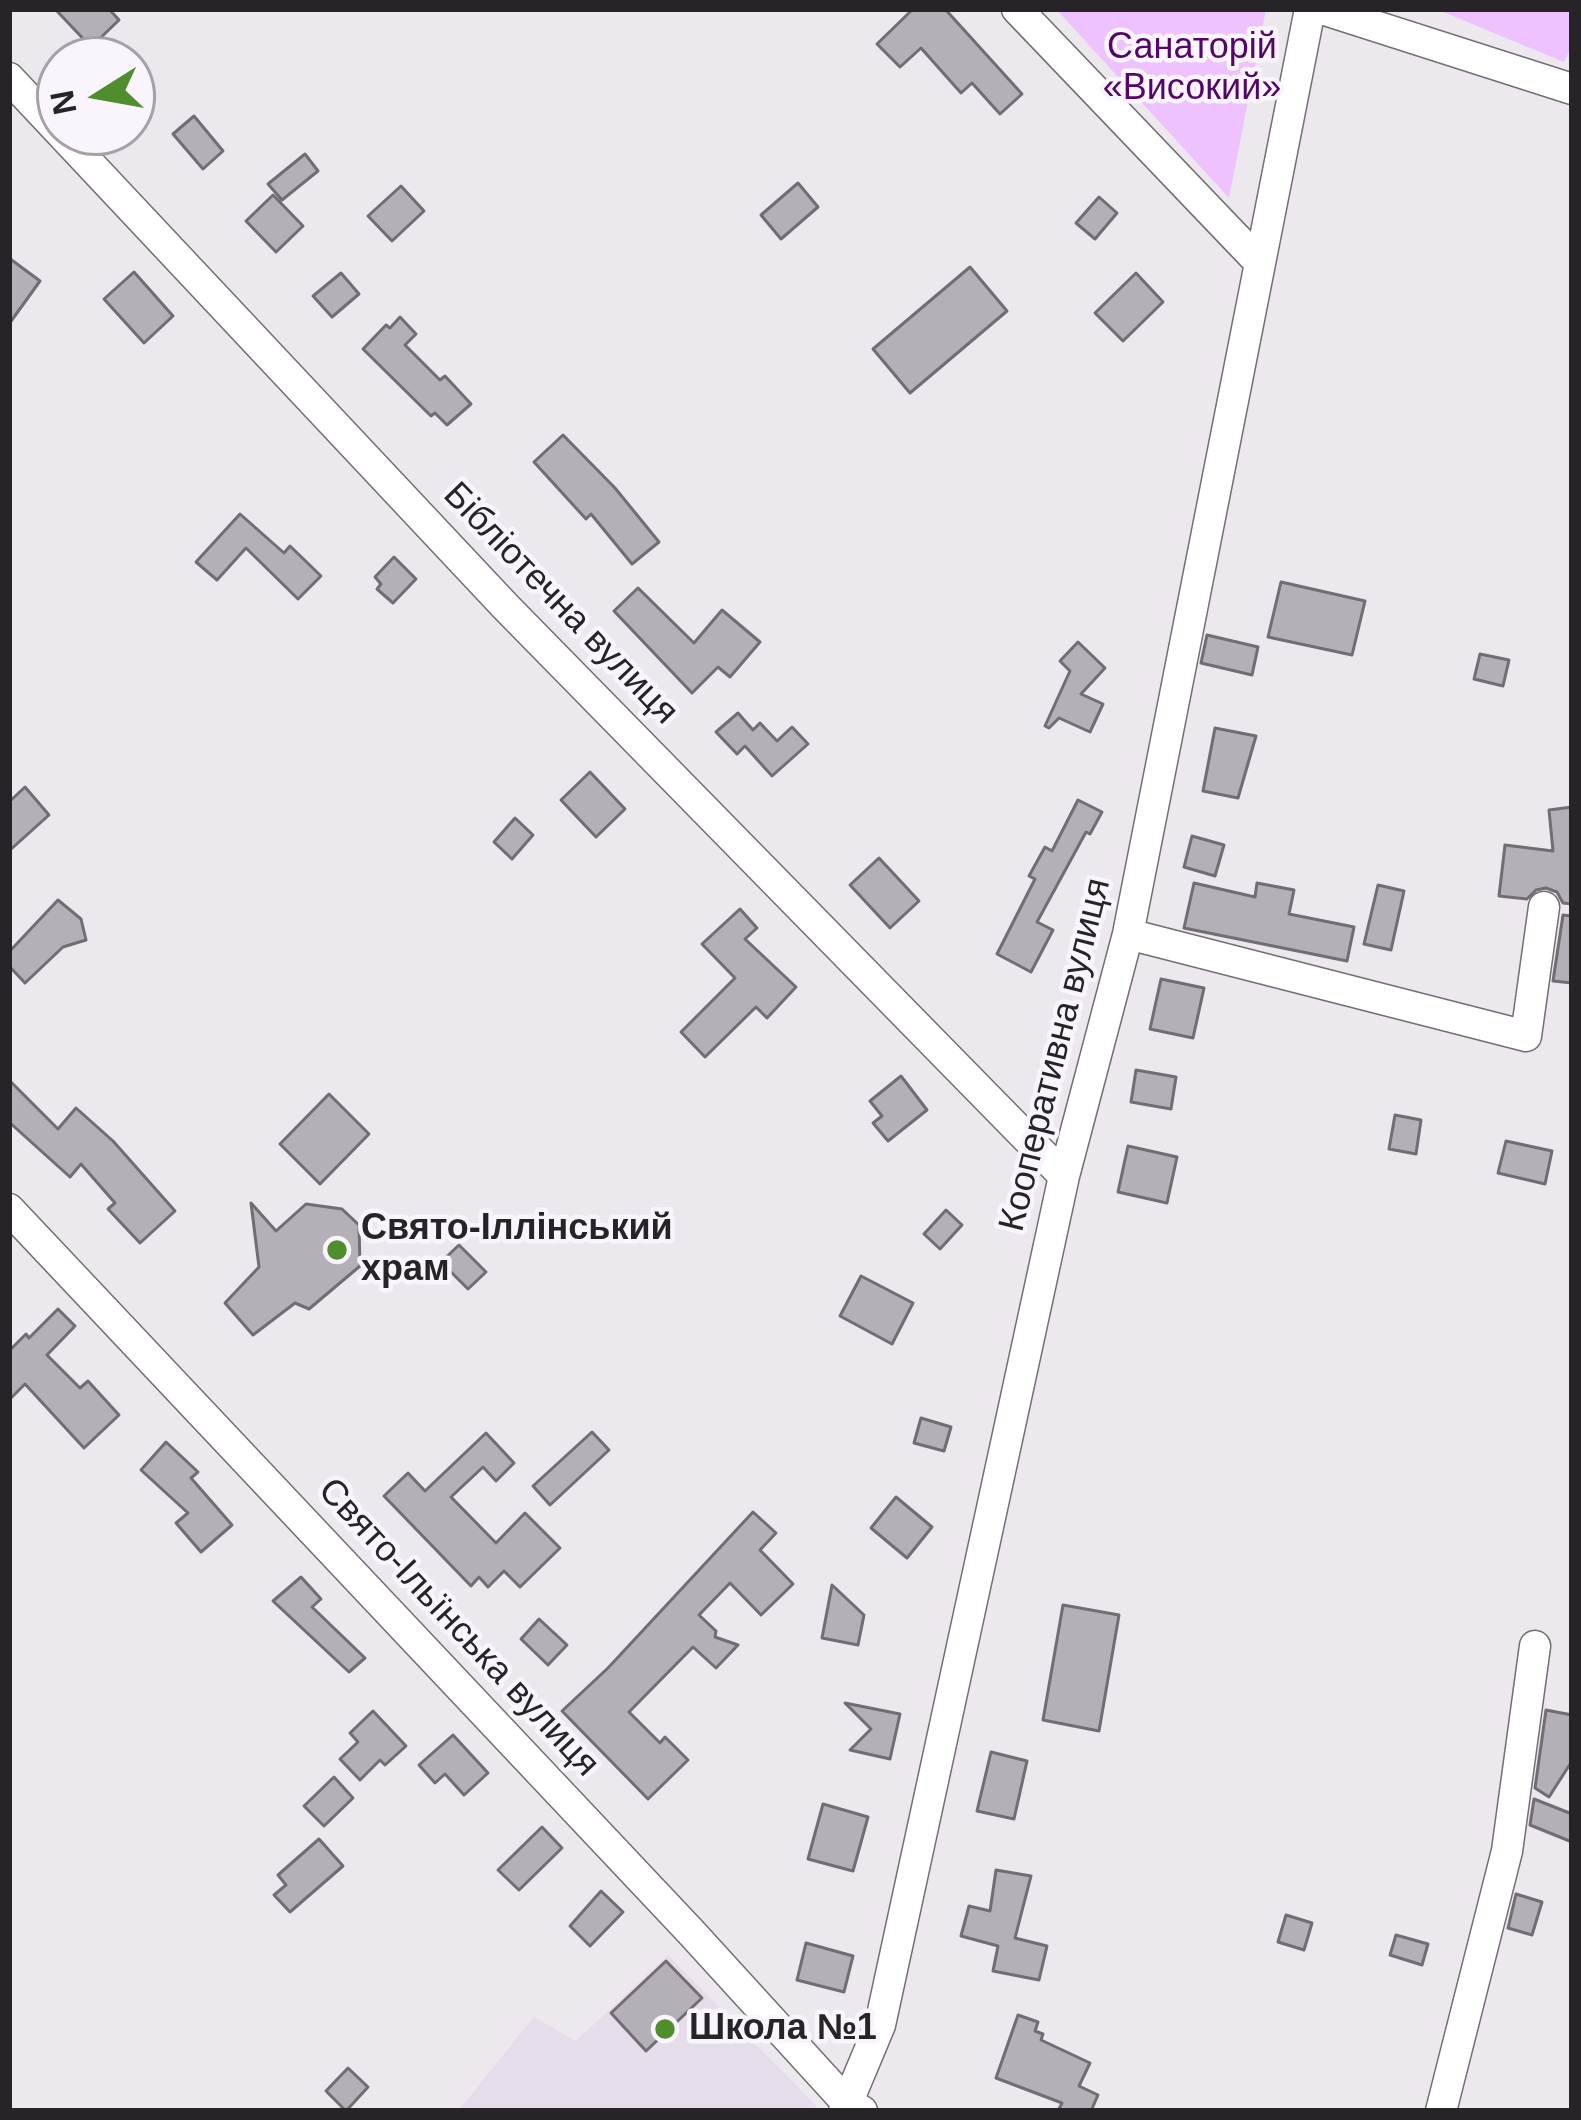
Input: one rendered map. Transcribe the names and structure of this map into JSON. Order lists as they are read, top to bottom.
{
  "streets": {
    "street": ["Бібліотечна вулиця", "Кооперативна вулиця", "Свято-Ільїнська вулиця"]
  },
  "crossings": [
    ["Бібліотечна вулиця", "Кооперативна вулиця"],
    ["Кооперативна вулиця", "Свято-Ільїнська вулиця"]
  ],
  "parks": ["Санаторій «Високий»"],
  "places": ["Свято-Іллінський храм", "Школа №1"],
  "north": "left"
}
